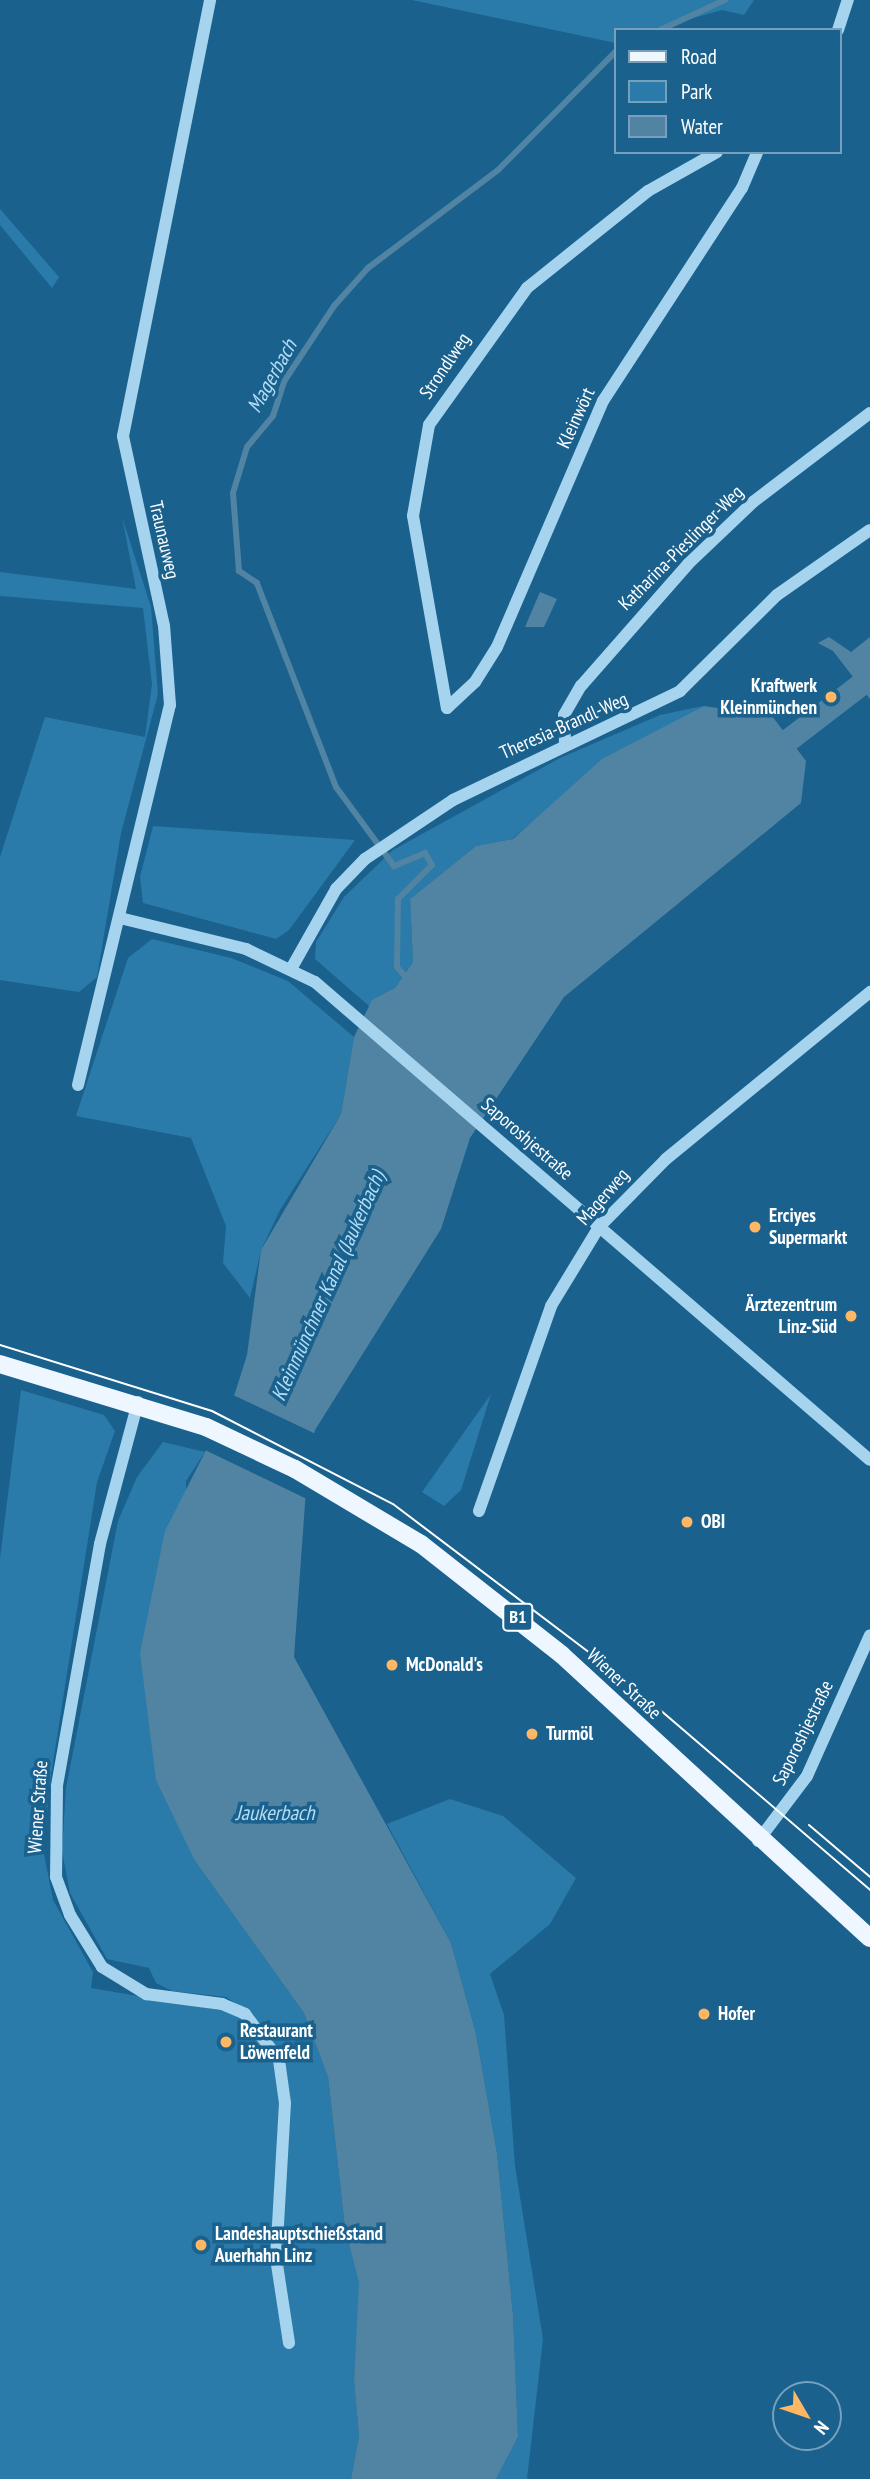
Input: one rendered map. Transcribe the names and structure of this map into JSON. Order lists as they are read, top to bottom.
{
  "streets": {
    "main road": ["B1", "Wiener Straße"],
    "street": [
      "Strondlweg",
      "Kleinwört",
      "Traunauweg",
      "Katharina-Pieslinger-Weg",
      "Theresia-Brandl-Weg",
      "Saporoshjestraße",
      "Magerweg"
    ]
  },
  "crossings": [
    ["Strondlweg", "Kleinwört"],
    ["Traunauweg", "Saporoshjestraße"],
    ["Katharina-Pieslinger-Weg", "Theresia-Brandl-Weg"],
    ["Theresia-Brandl-Weg", "Saporoshjestraße"],
    ["Saporoshjestraße", "Magerweg"],
    ["Saporoshjestraße", "Wiener Straße"]
  ],
  "water": ["Magerbach", "Kleinmünchner Kanal (Jaukerbach)", "Jaukerbach"],
  "places": [
    "Kraftwerk Kleinmünchen",
    "Erciyes Supermarkt",
    "Ärztezentrum Linz-Süd",
    "OBI",
    "McDonald's",
    "Turmöl",
    "Hofer",
    "Restaurant Löwenfeld",
    "Landeshauptschießstand Auerhahn Linz"
  ],
  "legend": ["Road", "Park", "Water"],
  "north": "bottom right"
}
